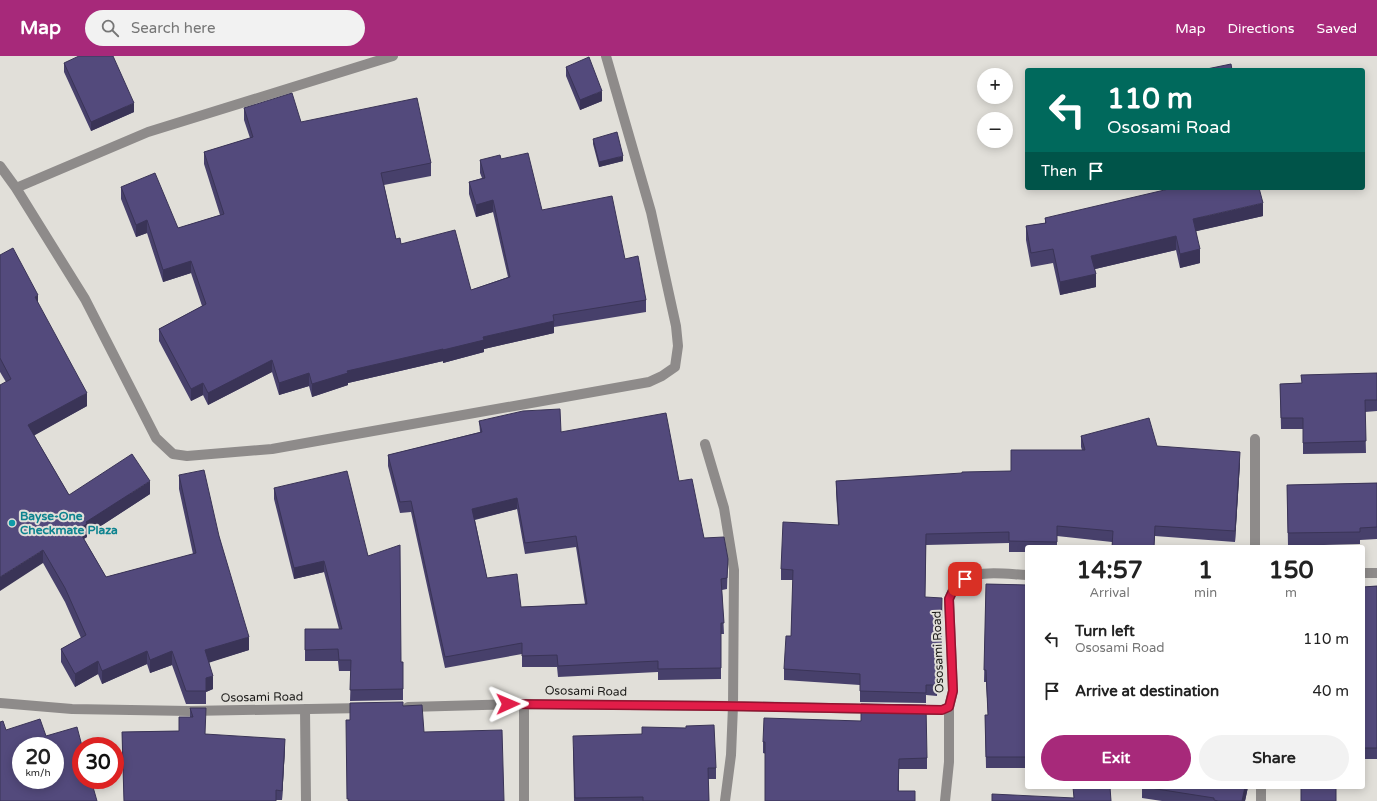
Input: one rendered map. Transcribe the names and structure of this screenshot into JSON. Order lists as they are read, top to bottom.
{
  "streets": {
    "street": ["Ososami Road"]
  },
  "places": ["Bayse-One Checkmate Plaza"],
  "page": {
    "header": "Map",
    "search": "Search here",
    "nav": ["Map", "Directions", "Saved"],
    "map_buttons": ["+", "−"],
    "turn": ["110 m", "Ososami Road"],
    "then": "Then",
    "eta": [
      "14:57",
      "Arrival",
      "1",
      "min",
      "150",
      "m"
    ],
    "list": [
      {
        "name": "Turn left",
        "note": "Ososami Road",
        "value": "110 m"
      },
      {
        "name": "Arrive at destination",
        "value": "40 m"
      }
    ],
    "buttons": ["Exit", "Share"],
    "speed": "20 km/h",
    "limit": "30"
  }
}
